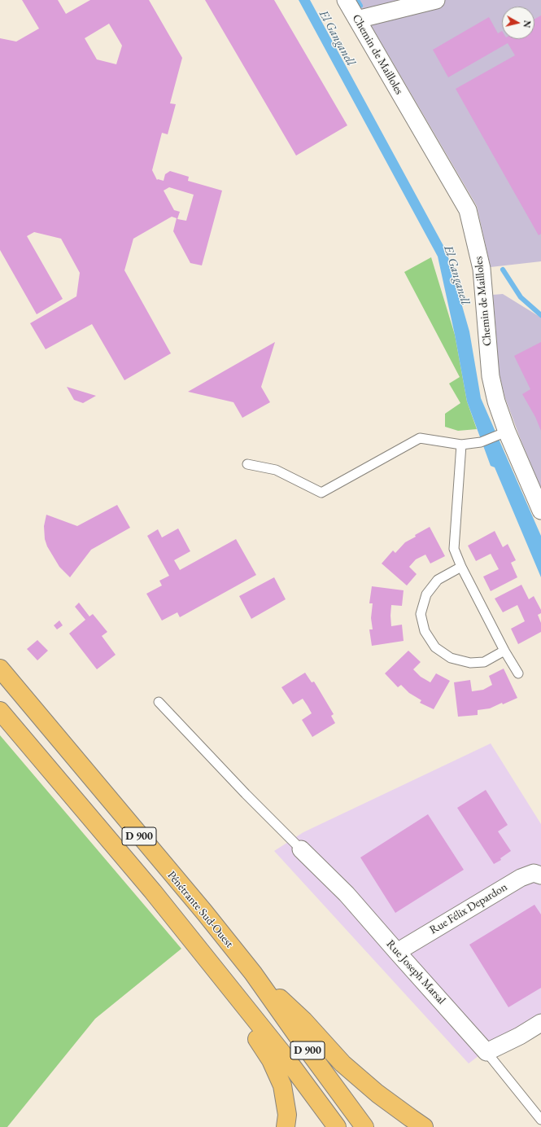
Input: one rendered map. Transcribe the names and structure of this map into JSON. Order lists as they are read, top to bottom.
{
  "streets": {
    "highway": ["D 900", "Pénétrante Sud-Ouest"],
    "street": ["Chemin de Mailloles", "Rue Félix Depardon", "Rue Joseph Marsal"]
  },
  "crossings": [
    ["Rue Félix Depardon", "Rue Joseph Marsal"]
  ],
  "water": ["El Ganganell"],
  "north": "right"
}
